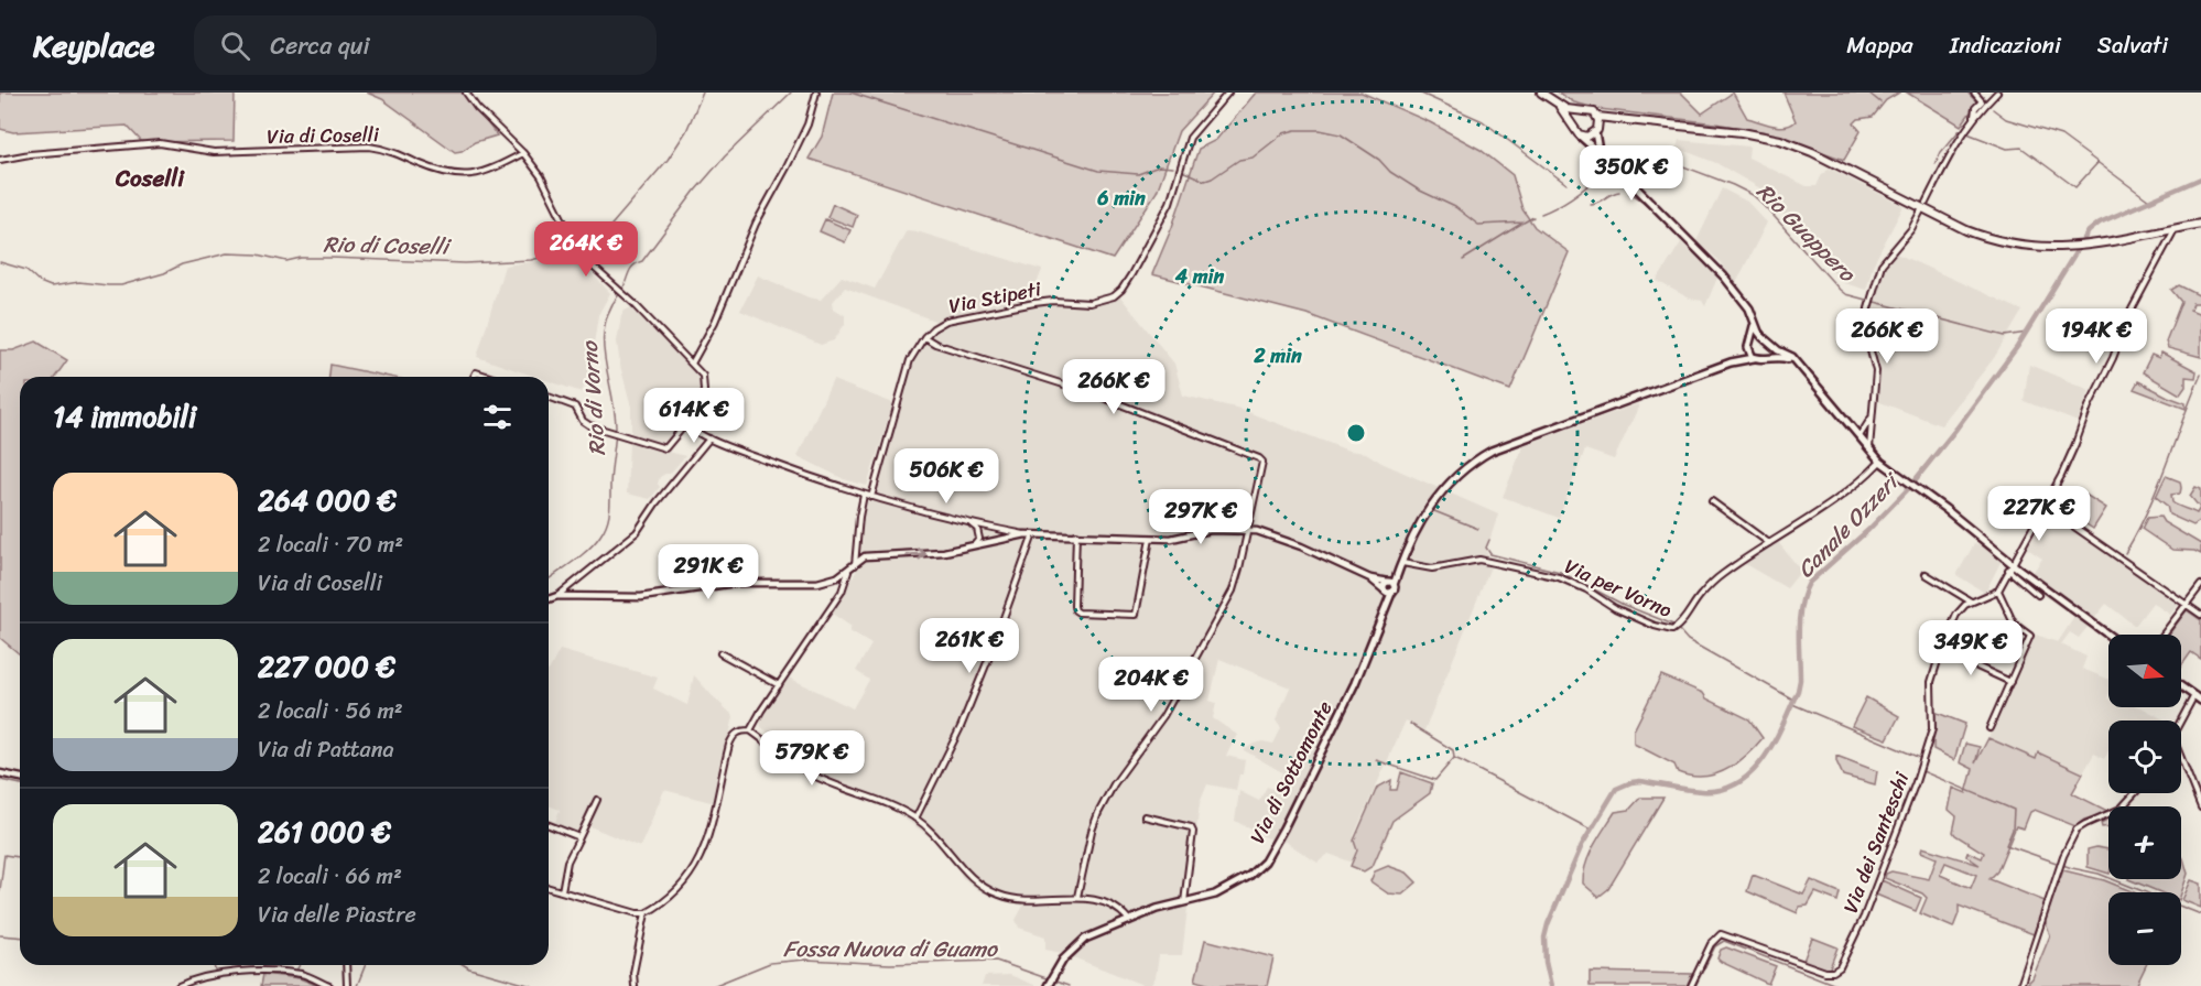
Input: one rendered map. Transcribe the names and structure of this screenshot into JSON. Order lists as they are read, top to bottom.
{
  "streets": {
    "main road": ["Via di Sottomonte"],
    "street": [
      "Via di Coselli",
      "Via Stipeti",
      "Via per Vorno",
      "Via dei Santeschi"
    ]
  },
  "crossings": [
    ["Via per Vorno", "Via di Sottomonte"]
  ],
  "districts": ["Coselli"],
  "water": [
    "Rio Guappero",
    "Rio di Coselli",
    "Rio di Vorno",
    "Canale Ozzeri",
    "Fossa Nuova di Guamo"
  ],
  "north": "right",
  "page": {
    "header": "Keyplace",
    "search": "Cerca qui",
    "nav": ["Mappa", "Indicazioni", "Salvati"],
    "price": [
      "350K €",
      "264K €",
      "266K €",
      "194K €",
      "266K €",
      "614K €",
      "506K €",
      "227K €",
      "297K €",
      "291K €",
      "261K €",
      "349K €",
      "204K €",
      "579K €"
    ],
    "heading": "14 immobili",
    "list": [
      {
        "name": "264 000 €",
        "note": "2 locali · 70 m² · Via di Coselli"
      },
      {
        "name": "227 000 €",
        "note": "2 locali · 56 m² · Via di Pattana"
      },
      {
        "name": "261 000 €",
        "note": "2 locali · 66 m² · Via delle Piastre"
      }
    ],
    "map_buttons": ["+", "−"]
  },
  "rings": ["6 min", "4 min", "2 min"]
}
